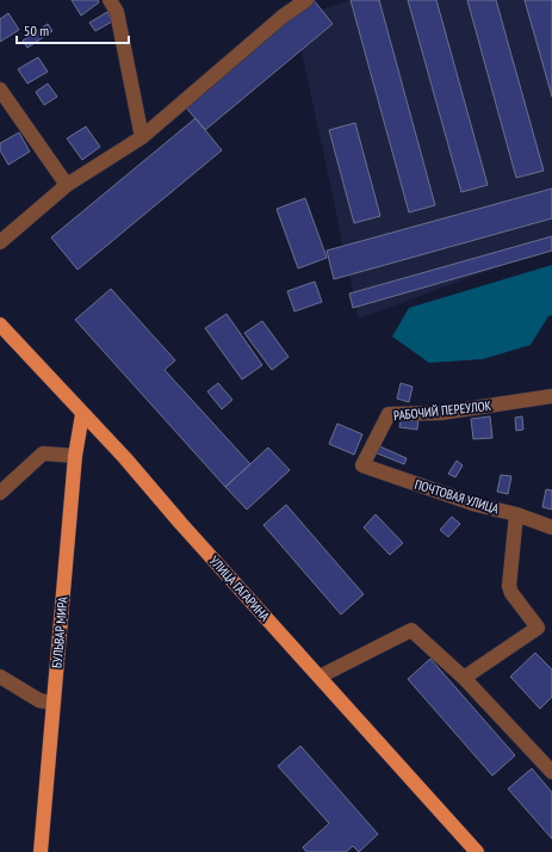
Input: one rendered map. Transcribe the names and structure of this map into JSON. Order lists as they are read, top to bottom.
{
  "streets": {
    "main road": ["УЛИЦА ГАГАРИНА", "БУЛЬВАР МИРА"],
    "street": ["РАБОЧИЙ ПЕРЕУЛОК", "ПОЧТОВАЯ УЛИЦА"]
  },
  "crossings": [
    ["РАБОЧИЙ ПЕРЕУЛОК", "ПОЧТОВАЯ УЛИЦА"],
    ["УЛИЦА ГАГАРИНА", "БУЛЬВАР МИРА"]
  ],
  "scale_bar": "50 m"
}
